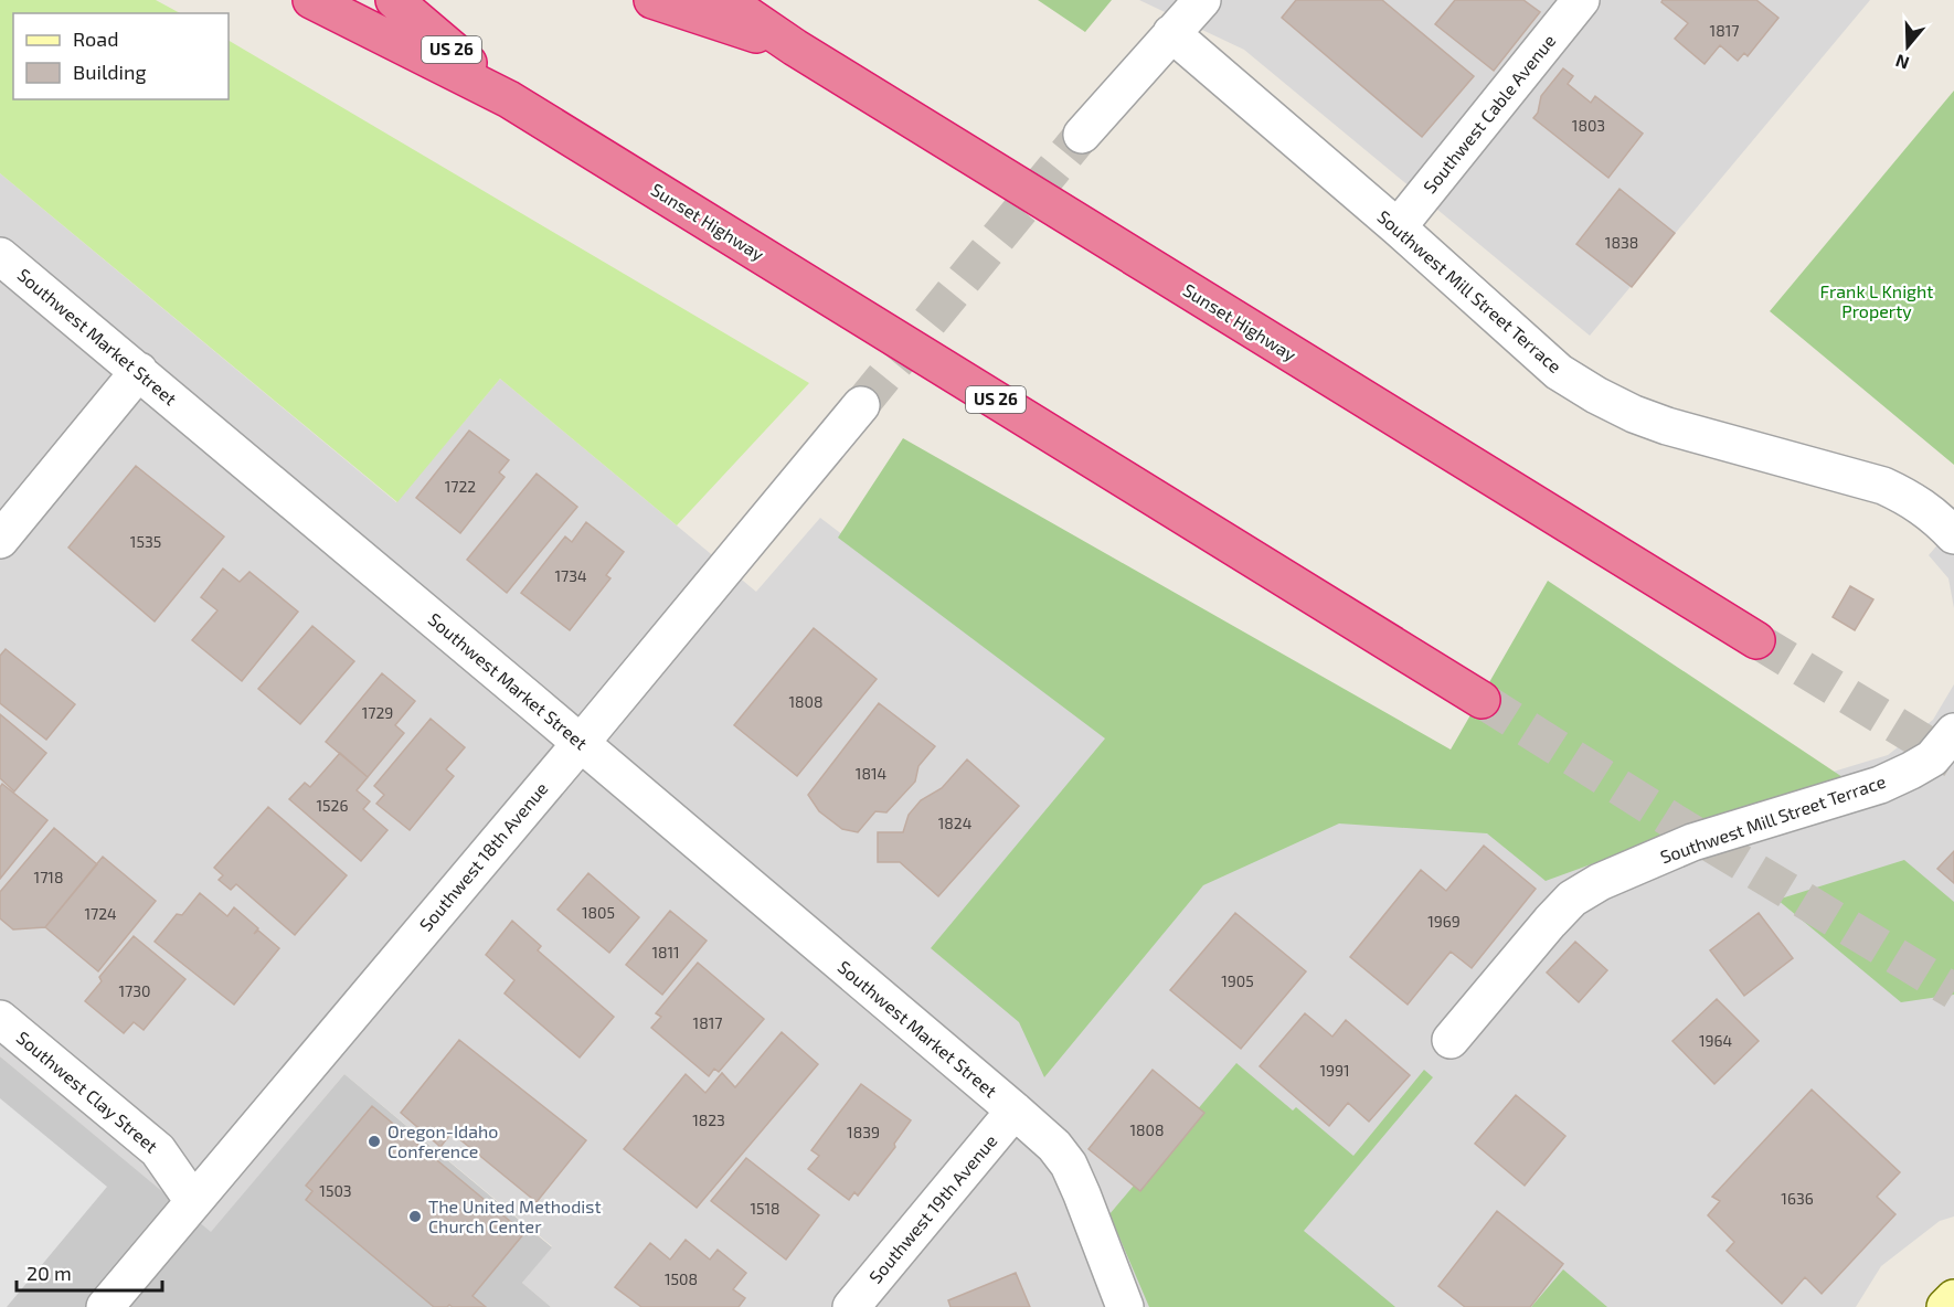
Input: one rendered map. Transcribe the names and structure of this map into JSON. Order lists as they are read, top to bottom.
{
  "streets": {
    "highway": ["US 26", "Sunset Highway"],
    "street": [
      "Southwest Cable Avenue",
      "Southwest Mill Street Terrace",
      "Southwest Market Street",
      "Southwest 18th Avenue",
      "Southwest Clay Street",
      "Southwest 19th Avenue"
    ]
  },
  "crossings": [
    ["US 26", "Sunset Highway"],
    ["Southwest Cable Avenue", "Southwest Mill Street Terrace"],
    ["Southwest Market Street", "Southwest 18th Avenue"],
    ["Southwest Market Street", "Southwest 19th Avenue"],
    ["Southwest 18th Avenue", "Southwest Clay Street"]
  ],
  "parks": ["Frank L Knight Property"],
  "places": ["Oregon-Idaho Conference", "The United Methodist Church Center"],
  "house_numbers": [
    "1817",
    "1803",
    "1838",
    "1722",
    "1535",
    "1734",
    "1808",
    "1729",
    "1814",
    "1526",
    "1824",
    "1718",
    "1805",
    "1724",
    "1969",
    "1811",
    "1905",
    "1730",
    "1817",
    "1964",
    "1991",
    "1823",
    "1808",
    "1839",
    "1503",
    "1636",
    "1518",
    "1508"
  ],
  "legend": ["Road", "Building"],
  "scale_bar": "20 m",
  "north": "bottom"
}
